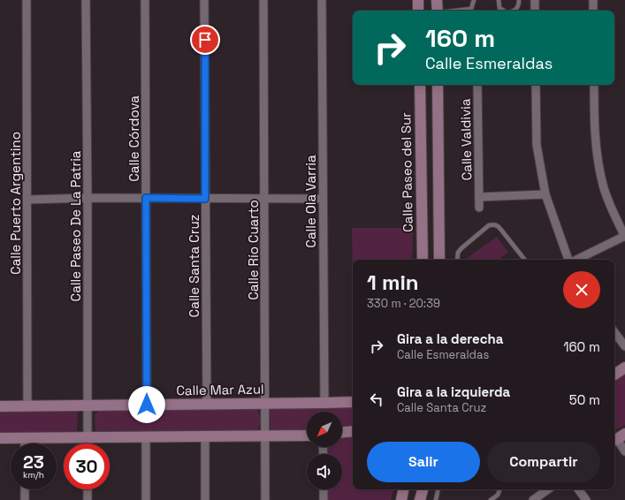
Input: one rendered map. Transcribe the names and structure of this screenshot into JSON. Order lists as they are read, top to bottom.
{
  "streets": {
    "street": [
      "Calle Córdova",
      "Calle Valdivia",
      "Calle Paseo del Sur",
      "Calle Ola Varria",
      "Calle Puerto Argentino",
      "Calle Paseo De La Patria",
      "Calle Río Cuarto",
      "Calle Santa Cruz",
      "Calle Mar Azul"
    ]
  },
  "crossings": [
    ["Calle Córdova", "Calle Mar Azul"],
    ["Calle Ola Varria", "Calle Mar Azul"],
    ["Calle Puerto Argentino", "Calle Mar Azul"],
    ["Calle Paseo De La Patria", "Calle Mar Azul"],
    ["Calle Río Cuarto", "Calle Mar Azul"],
    ["Calle Santa Cruz", "Calle Mar Azul"]
  ],
  "north": "bottom left",
  "page": {
    "turn": ["160 m", "Calle Esmeraldas"],
    "heading": ["1 min", "330 m · 20:39"],
    "list": [
      {
        "name": "Gira a la derecha",
        "note": "Calle Esmeraldas",
        "value": "160 m"
      },
      {
        "name": "Gira a la izquierda",
        "note": "Calle Santa Cruz",
        "value": "50 m"
      }
    ],
    "buttons": ["Salir", "Compartir"],
    "speed": "23 km/h",
    "limit": "30"
  }
}
